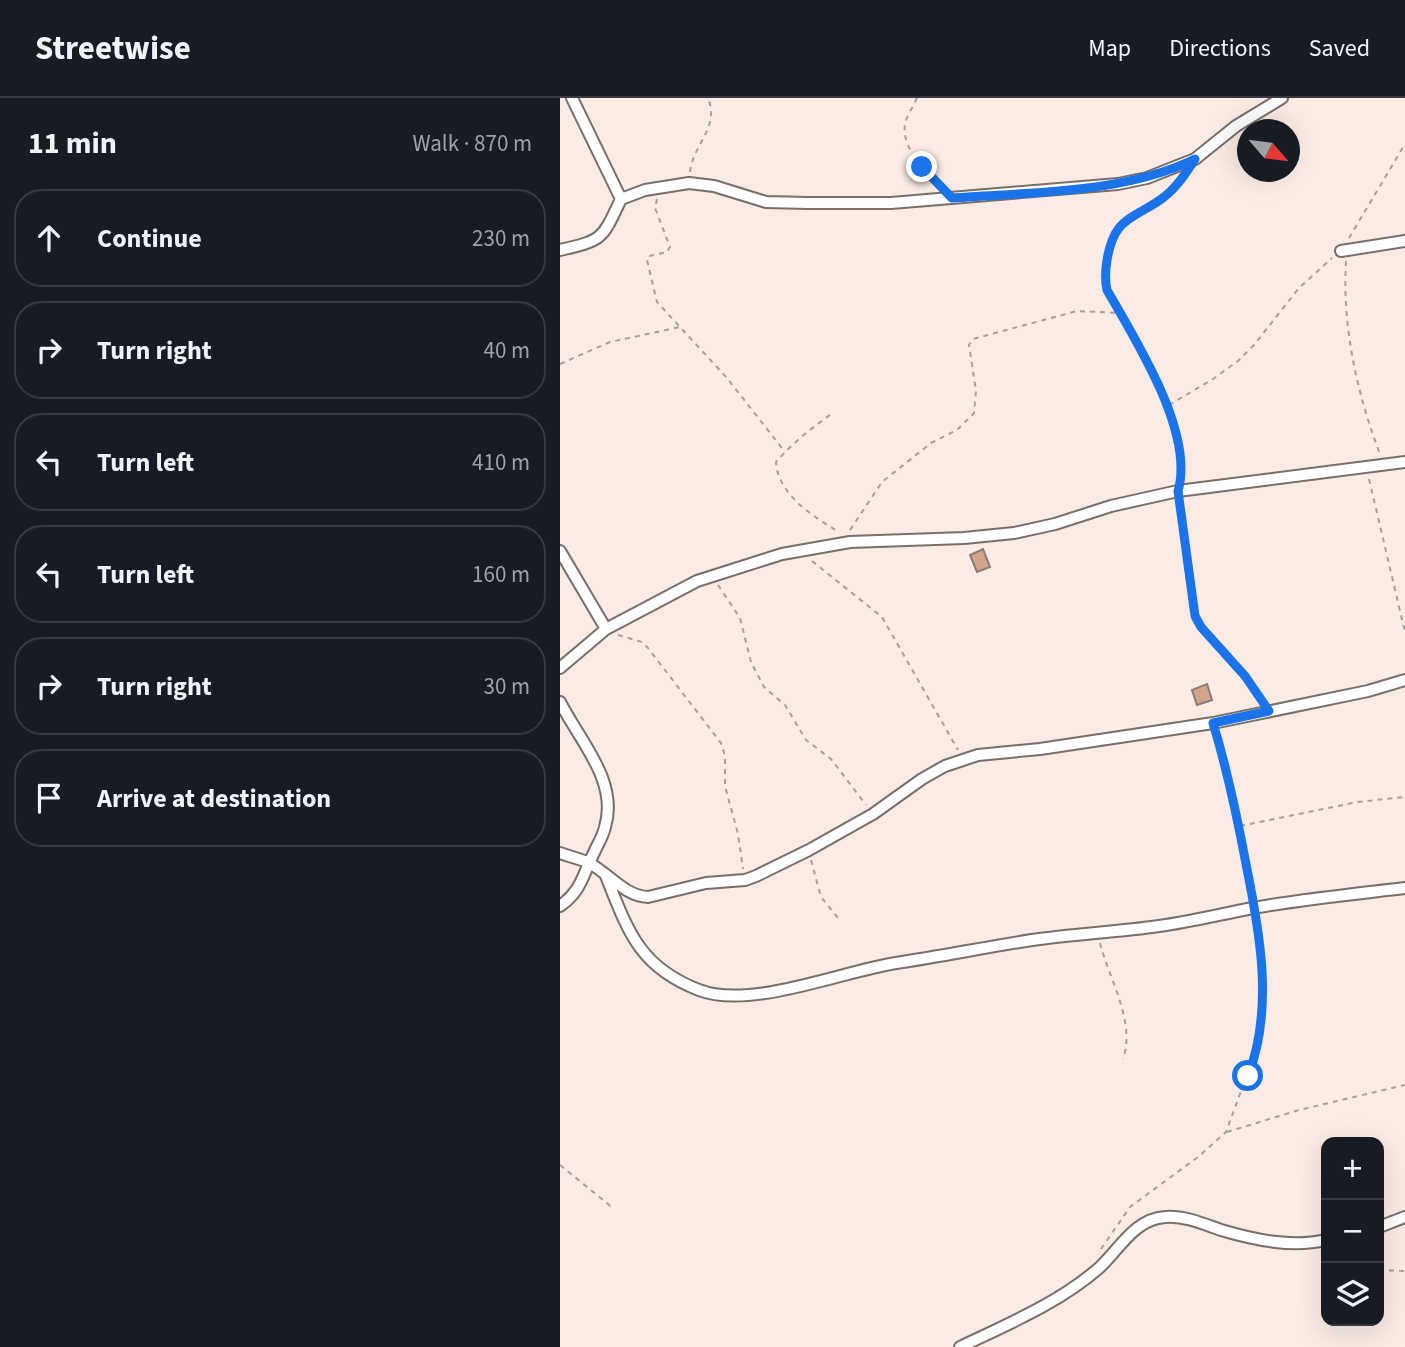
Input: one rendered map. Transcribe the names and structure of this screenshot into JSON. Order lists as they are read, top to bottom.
{
  "north": "bottom right",
  "page": {
    "header": "Streetwise",
    "nav": ["Map", "Directions", "Saved"],
    "heading": ["11 min", "Walk · 870 m"],
    "list": [
      ["Continue", "230 m"],
      ["Turn right", "40 m"],
      ["Turn left", "410 m"],
      ["Turn left", "160 m"],
      ["Turn right", "30 m"],
      "Arrive at destination"
    ],
    "map_buttons": ["+", "−"]
  }
}
